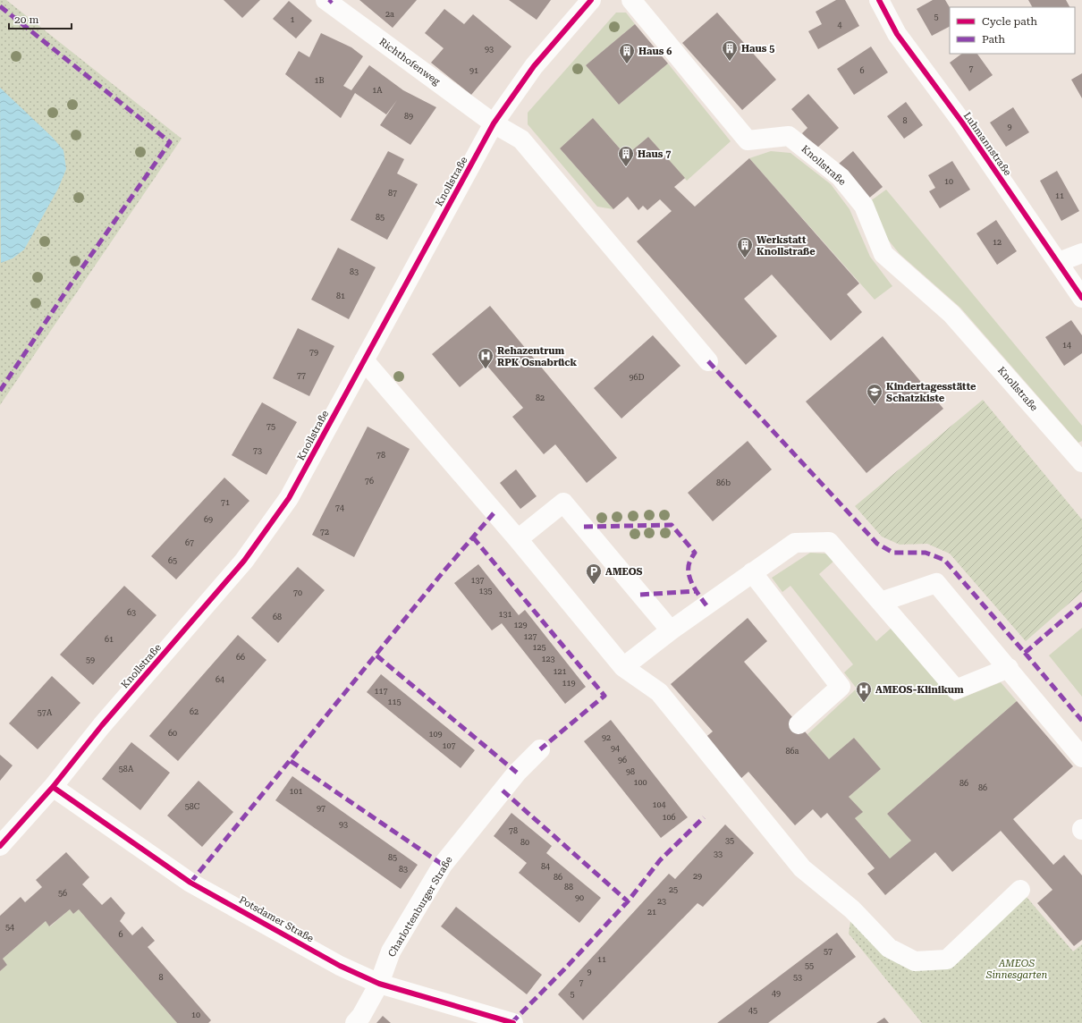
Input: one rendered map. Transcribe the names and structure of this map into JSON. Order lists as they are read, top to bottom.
{
  "streets": {
    "street": [
      "Richthofenweg",
      "Luhmannstraße",
      "Knollstraße",
      "Charlottenburger Straße",
      "Potsdamer Straße"
    ]
  },
  "crossings": [
    ["Richthofenweg", "Knollstraße"],
    ["Knollstraße", "Potsdamer Straße"],
    ["Charlottenburger Straße", "Potsdamer Straße"]
  ],
  "parks": ["AMEOS Sinnesgarten"],
  "places": {
    "building": [
      "Haus 5",
      "Haus 6",
      "Haus 7",
      "Werkstatt Knollstraße"
    ],
    "hospital": ["Rehazentrum RPK Osnabrück", "AMEOS-Klinikum"],
    "school or university": ["Kindertagesstätte Schatzkiste"],
    "parking": ["AMEOS"]
  },
  "house_numbers": [
    "2a",
    "5",
    "1",
    "4",
    "93",
    "7",
    "91",
    "6",
    "1B",
    "1A",
    "89",
    "8",
    "9",
    "10",
    "87",
    "11",
    "85",
    "12",
    "83",
    "81",
    "14",
    "79",
    "77",
    "96D",
    "82",
    "75",
    "73",
    "78",
    "76",
    "86b",
    "71",
    "74",
    "69",
    "72",
    "67",
    "65",
    "137",
    "135",
    "70",
    "63",
    "131",
    "68",
    "129",
    "127",
    "61",
    "125",
    "66",
    "123",
    "59",
    "121",
    "64",
    "119",
    "117",
    "115",
    "62",
    "57A",
    "60",
    "109",
    "92",
    "107",
    "94",
    "86a",
    "96",
    "58A",
    "98",
    "100",
    "86",
    "86",
    "101",
    "104",
    "58C",
    "97",
    "106",
    "93",
    "78",
    "35",
    "80",
    "33",
    "85",
    "84",
    "83",
    "29",
    "86",
    "88",
    "25",
    "56",
    "90",
    "23",
    "21",
    "54",
    "6",
    "57",
    "11",
    "55",
    "9",
    "8",
    "53",
    "7",
    "49",
    "5",
    "45",
    "10"
  ],
  "legend": ["Cycle path", "Path"],
  "scale_bar": "20 m"
}
